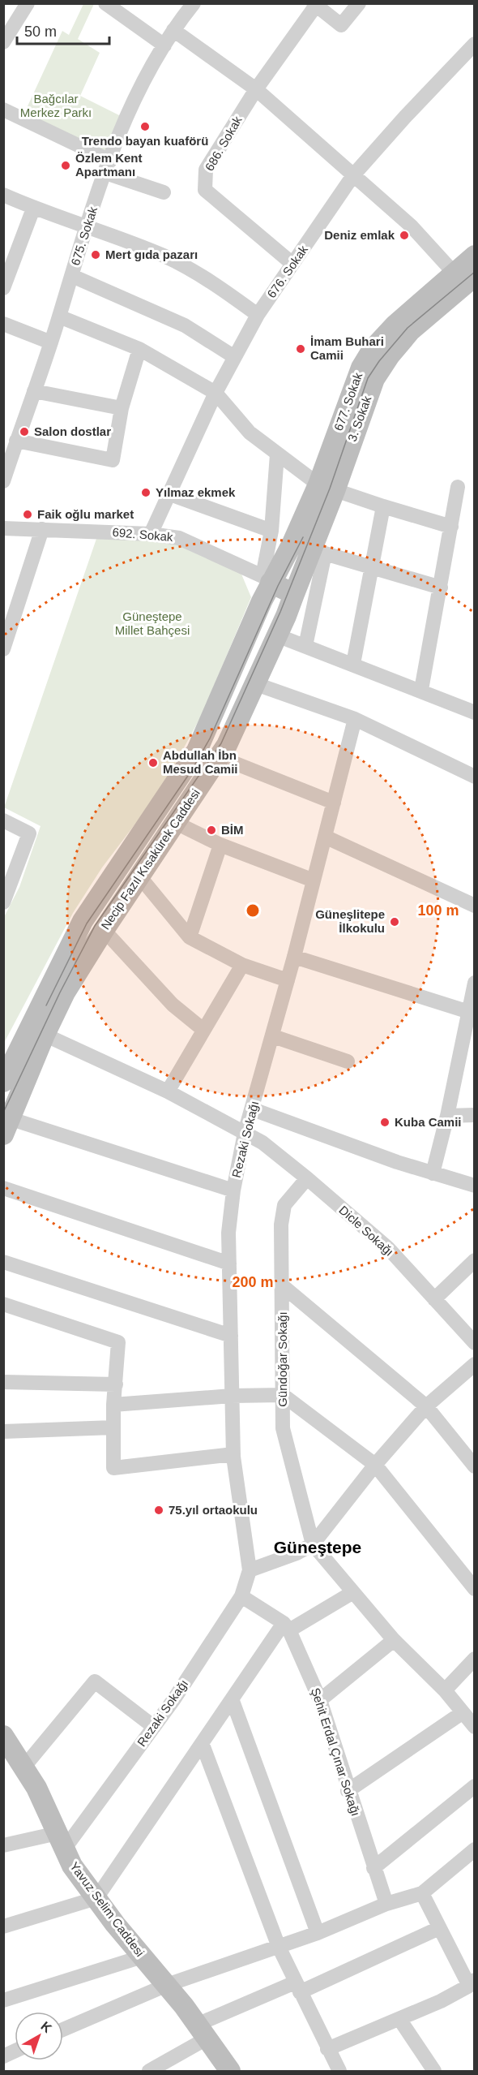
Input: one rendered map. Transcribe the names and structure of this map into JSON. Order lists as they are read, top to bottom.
{
  "streets": {
    "main road": ["3. Sokak", "Necip Fazıl Kısakürek Caddesi", "Yavuz Selim Caddesi"],
    "street": [
      "686. Sokak",
      "675. Sokak",
      "676. Sokak",
      "692. Sokak",
      "Rezaki Sokağı",
      "Dicle Sokağı",
      "Gündoğar Sokağı",
      "Şehit Erdal Çınar Sokağı"
    ]
  },
  "crossings": [
    ["686. Sokak", "676. Sokak"],
    ["676. Sokak", "692. Sokak"],
    ["3. Sokak", "Necip Fazıl Kısakürek Caddesi"],
    ["692. Sokak", "Necip Fazıl Kısakürek Caddesi"],
    ["Necip Fazıl Kısakürek Caddesi", "Dicle Sokağı"],
    ["Rezaki Sokağı", "Dicle Sokağı"],
    ["Rezaki Sokağı", "Yavuz Selim Caddesi"],
    ["Dicle Sokağı", "Gündoğar Sokağı"]
  ],
  "districts": ["Güneştepe"],
  "parks": ["Bağcılar Merkez Parkı", "Güneştepe Millet Bahçesi"],
  "places": [
    "Trendo bayan kuaförü",
    "Özlem Kent Apartmanı",
    "Deniz emlak",
    "Mert gıda pazarı",
    "İmam Buhari Camii",
    "Salon dostlar",
    "Yılmaz ekmek",
    "Faik oğlu market",
    "Abdullah İbn Mesud Camii",
    "BİM",
    "Güneşlitepe İlkokulu",
    "Kuba Camii",
    "75.yıl ortaokulu"
  ],
  "scale_bar": "50 m",
  "north": "top right",
  "rings": ["100 m", "200 m"]
}
